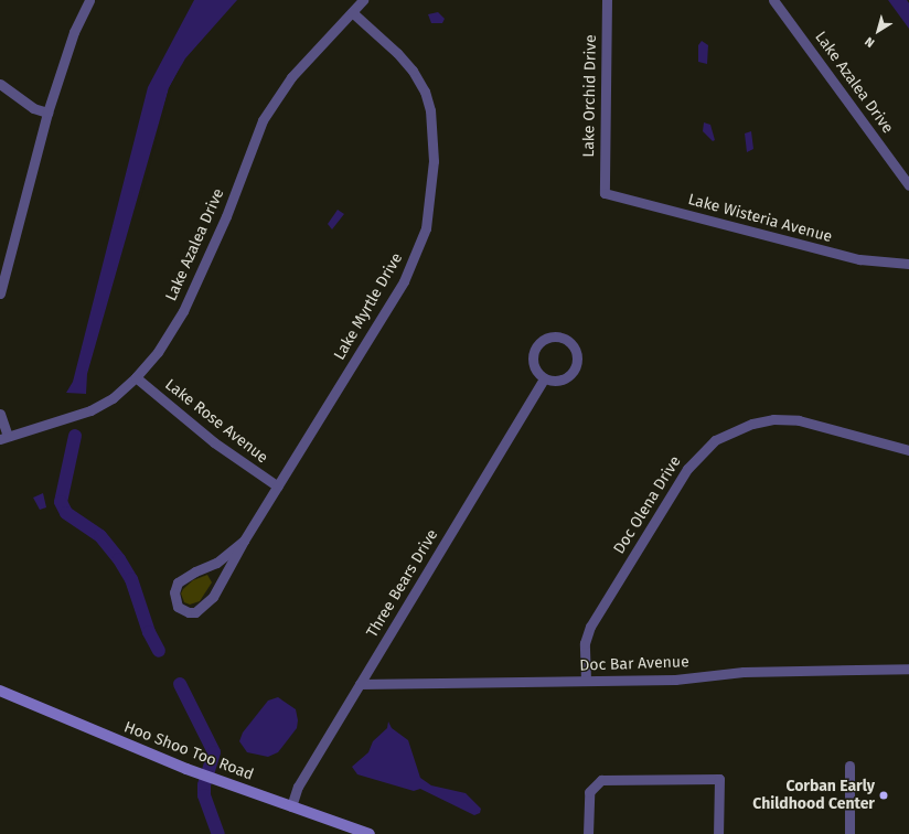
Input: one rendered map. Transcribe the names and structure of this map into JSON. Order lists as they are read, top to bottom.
{
  "streets": {
    "street": [
      "Lake Azalea Drive",
      "Lake Orchid Drive",
      "Lake Wisteria Avenue",
      "Lake Myrtle Drive",
      "Lake Rose Avenue",
      "Doc Olena Drive",
      "Three Bears Drive",
      "Doc Bar Avenue",
      "Hoo Shoo Too Road"
    ]
  },
  "crossings": [
    ["Lake Azalea Drive", "Lake Myrtle Drive"],
    ["Lake Azalea Drive", "Lake Rose Avenue"],
    ["Lake Orchid Drive", "Lake Wisteria Avenue"],
    ["Lake Myrtle Drive", "Lake Rose Avenue"],
    ["Doc Olena Drive", "Doc Bar Avenue"],
    ["Three Bears Drive", "Doc Bar Avenue"],
    ["Three Bears Drive", "Hoo Shoo Too Road"]
  ],
  "places": ["Corban Early Childhood Center"],
  "north": "bottom left"
}
